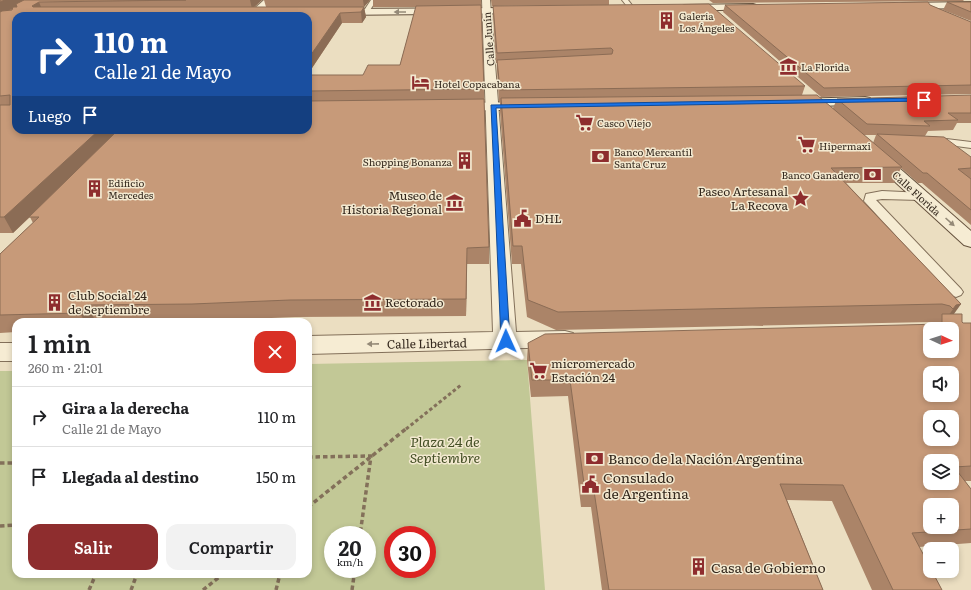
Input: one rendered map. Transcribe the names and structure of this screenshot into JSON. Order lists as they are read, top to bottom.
{
  "streets": {
    "street": ["Calle Junín", "Calle Florida", "Calle Libertad"]
  },
  "crossings": [
    ["Calle Junín", "Calle Libertad"]
  ],
  "one_way": ["Calle Florida", "Calle Libertad"],
  "parks": ["Plaza 24 de Septiembre"],
  "places": {
    "building": [
      "Galería Los Ángeles",
      "Shopping Bonanza",
      "Edificio Mercedes",
      "Club Social 24 de Septiembre",
      "Casa de Gobierno"
    ],
    "museum": ["La Florida", "Museo de Historia Regional", "Rectorado"],
    "hotel": ["Hotel Copacabana"],
    "supermarket": ["Casco Viejo", "Hipermaxi", "micromercado Estación 24"],
    "bank": ["Banco Mercantil Santa Cruz", "Banco Ganadero", "Banco de la Nación Argentina"],
    "place": ["Paseo Artesanal La Recova"],
    "public building": ["DHL", "Consulado de Argentina"]
  },
  "north": "right",
  "page": {
    "turn": ["110 m", "Calle 21 de Mayo"],
    "then": "Luego",
    "heading": ["1 min", "260 m · 21:01"],
    "map_buttons": ["+", "−"],
    "list": [
      {
        "name": "Gira a la derecha",
        "note": "Calle 21 de Mayo",
        "value": "110 m"
      },
      {
        "name": "Llegada al destino",
        "value": "150 m"
      }
    ],
    "buttons": ["Salir", "Compartir"],
    "speed": "20 km/h",
    "limit": "30"
  }
}
